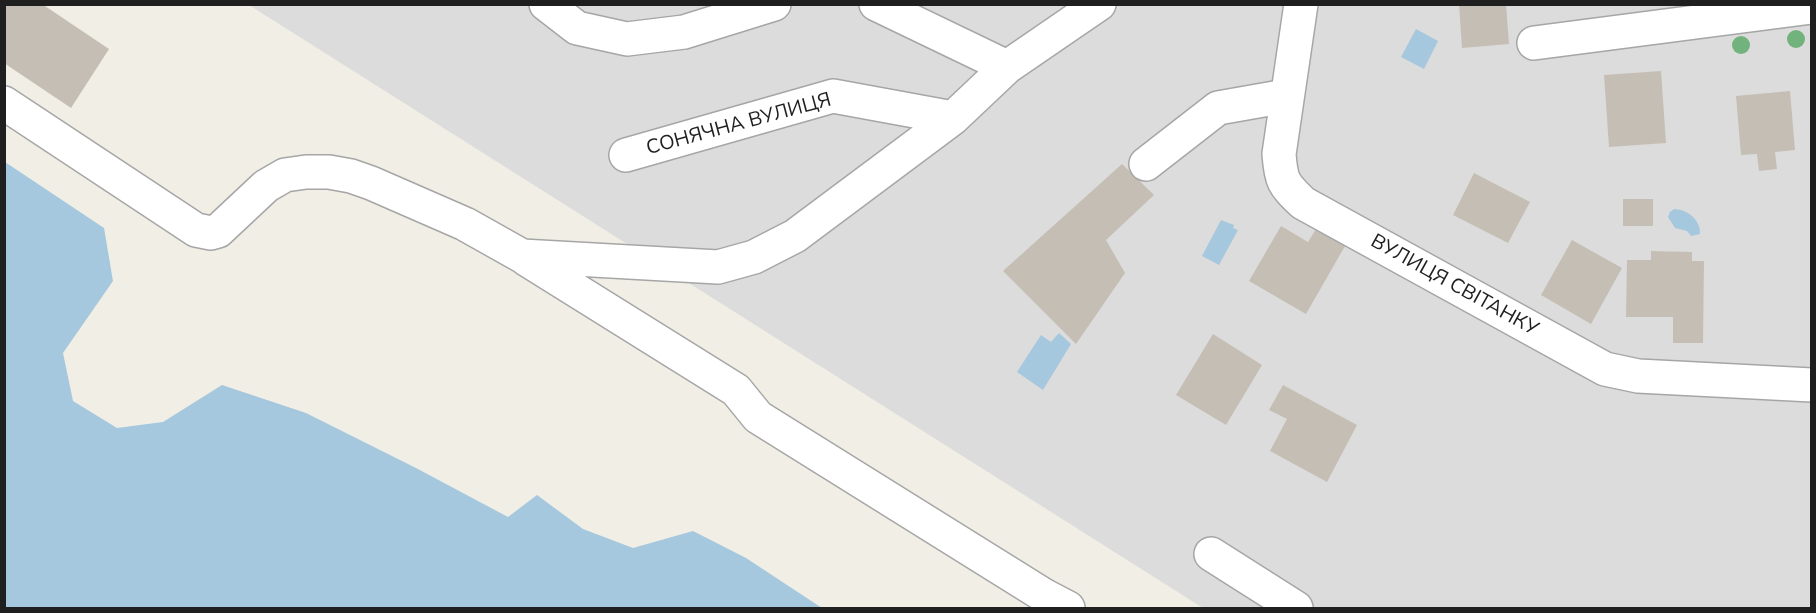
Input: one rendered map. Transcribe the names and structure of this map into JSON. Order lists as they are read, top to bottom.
{
  "streets": {
    "street": ["СОНЯЧНА ВУЛИЦЯ", "ВУЛИЦЯ СВІТАНКУ"]
  }
}
